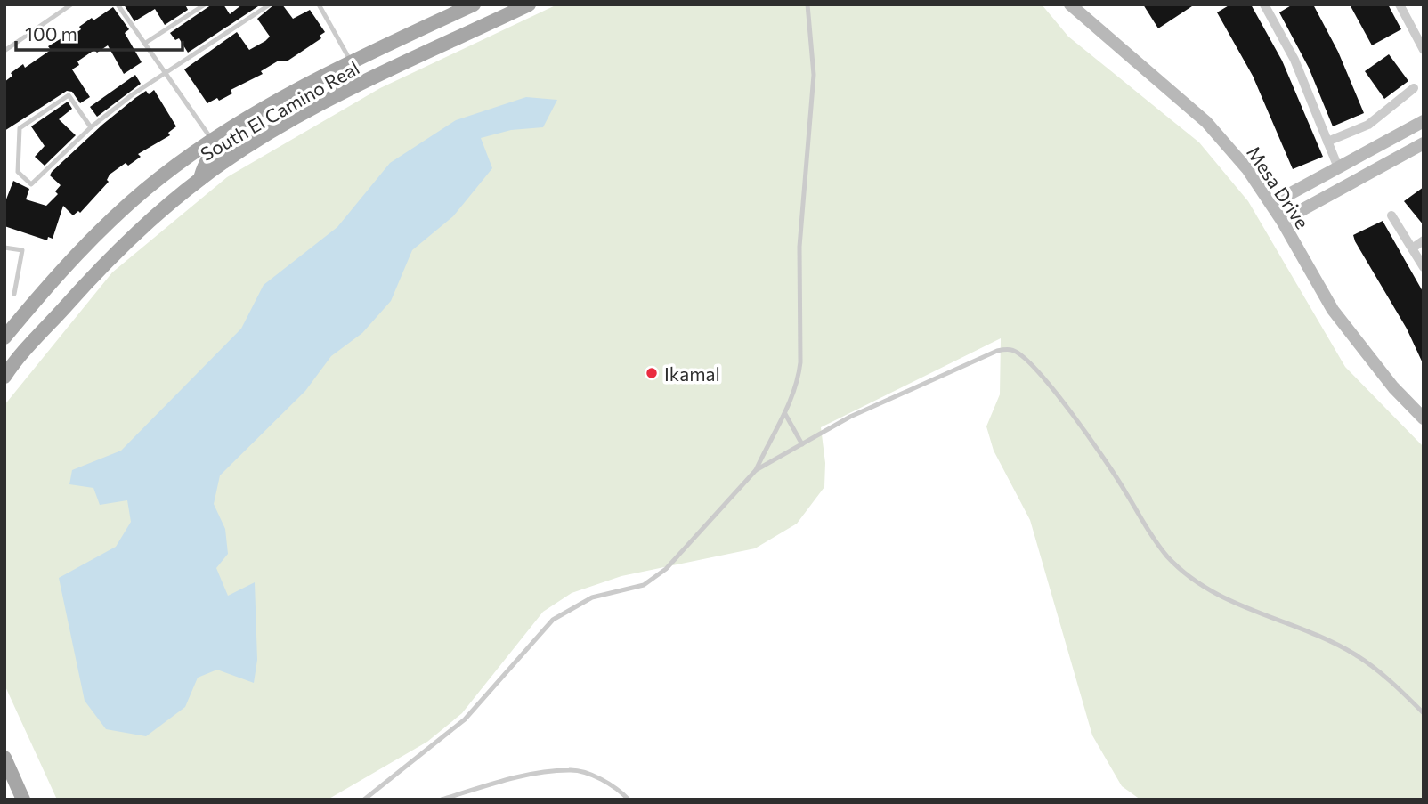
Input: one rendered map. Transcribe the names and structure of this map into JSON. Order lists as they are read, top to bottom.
{
  "streets": {
    "main road": ["South El Camino Real", "Mesa Drive"]
  },
  "places": ["Ikamal"],
  "scale_bar": "100 m"
}
